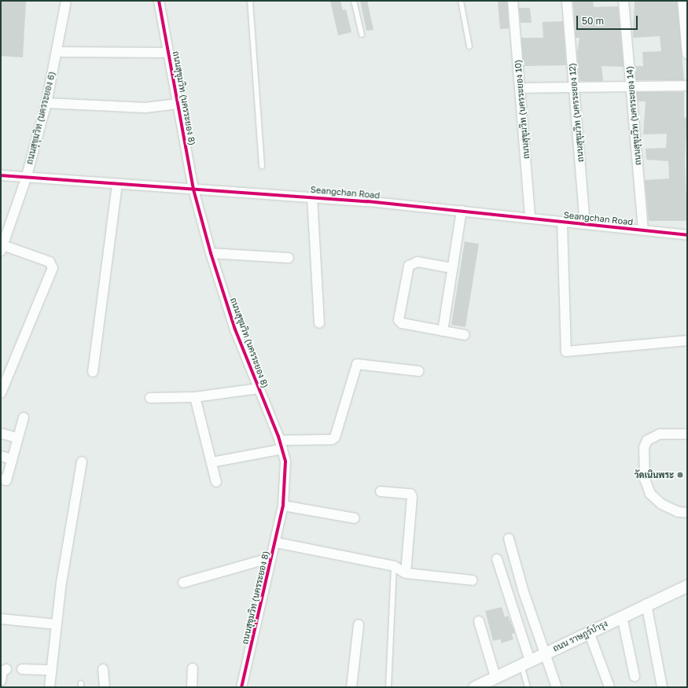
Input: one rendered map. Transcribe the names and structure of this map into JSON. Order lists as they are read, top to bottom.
{
  "streets": {
    "street": [
      "ถนนสุขุมวิท (นครระยอง 8)",
      "ถนนสุขุมวิท (นครระยอง 10)",
      "ถนนสุขุมวิท (นครระยอง 12)",
      "ถนนสุขุมวิท (นครระยอง 14)",
      "ถนนสุขุมวิท (นครระยอง 6)",
      "Seangchan Road",
      "ถนน ราษฎร์บำรุง"
    ]
  },
  "crossings": [
    ["ถนนสุขุมวิท (นครระยอง 8)", "Seangchan Road"],
    ["ถนนสุขุมวิท (นครระยอง 10)", "Seangchan Road"],
    ["ถนนสุขุมวิท (นครระยอง 12)", "Seangchan Road"],
    ["ถนนสุขุมวิท (นครระยอง 14)", "Seangchan Road"],
    ["ถนนสุขุมวิท (นครระยอง 6)", "Seangchan Road"]
  ],
  "places": ["วัดเนินพระ"],
  "scale_bar": "50 m"
}
